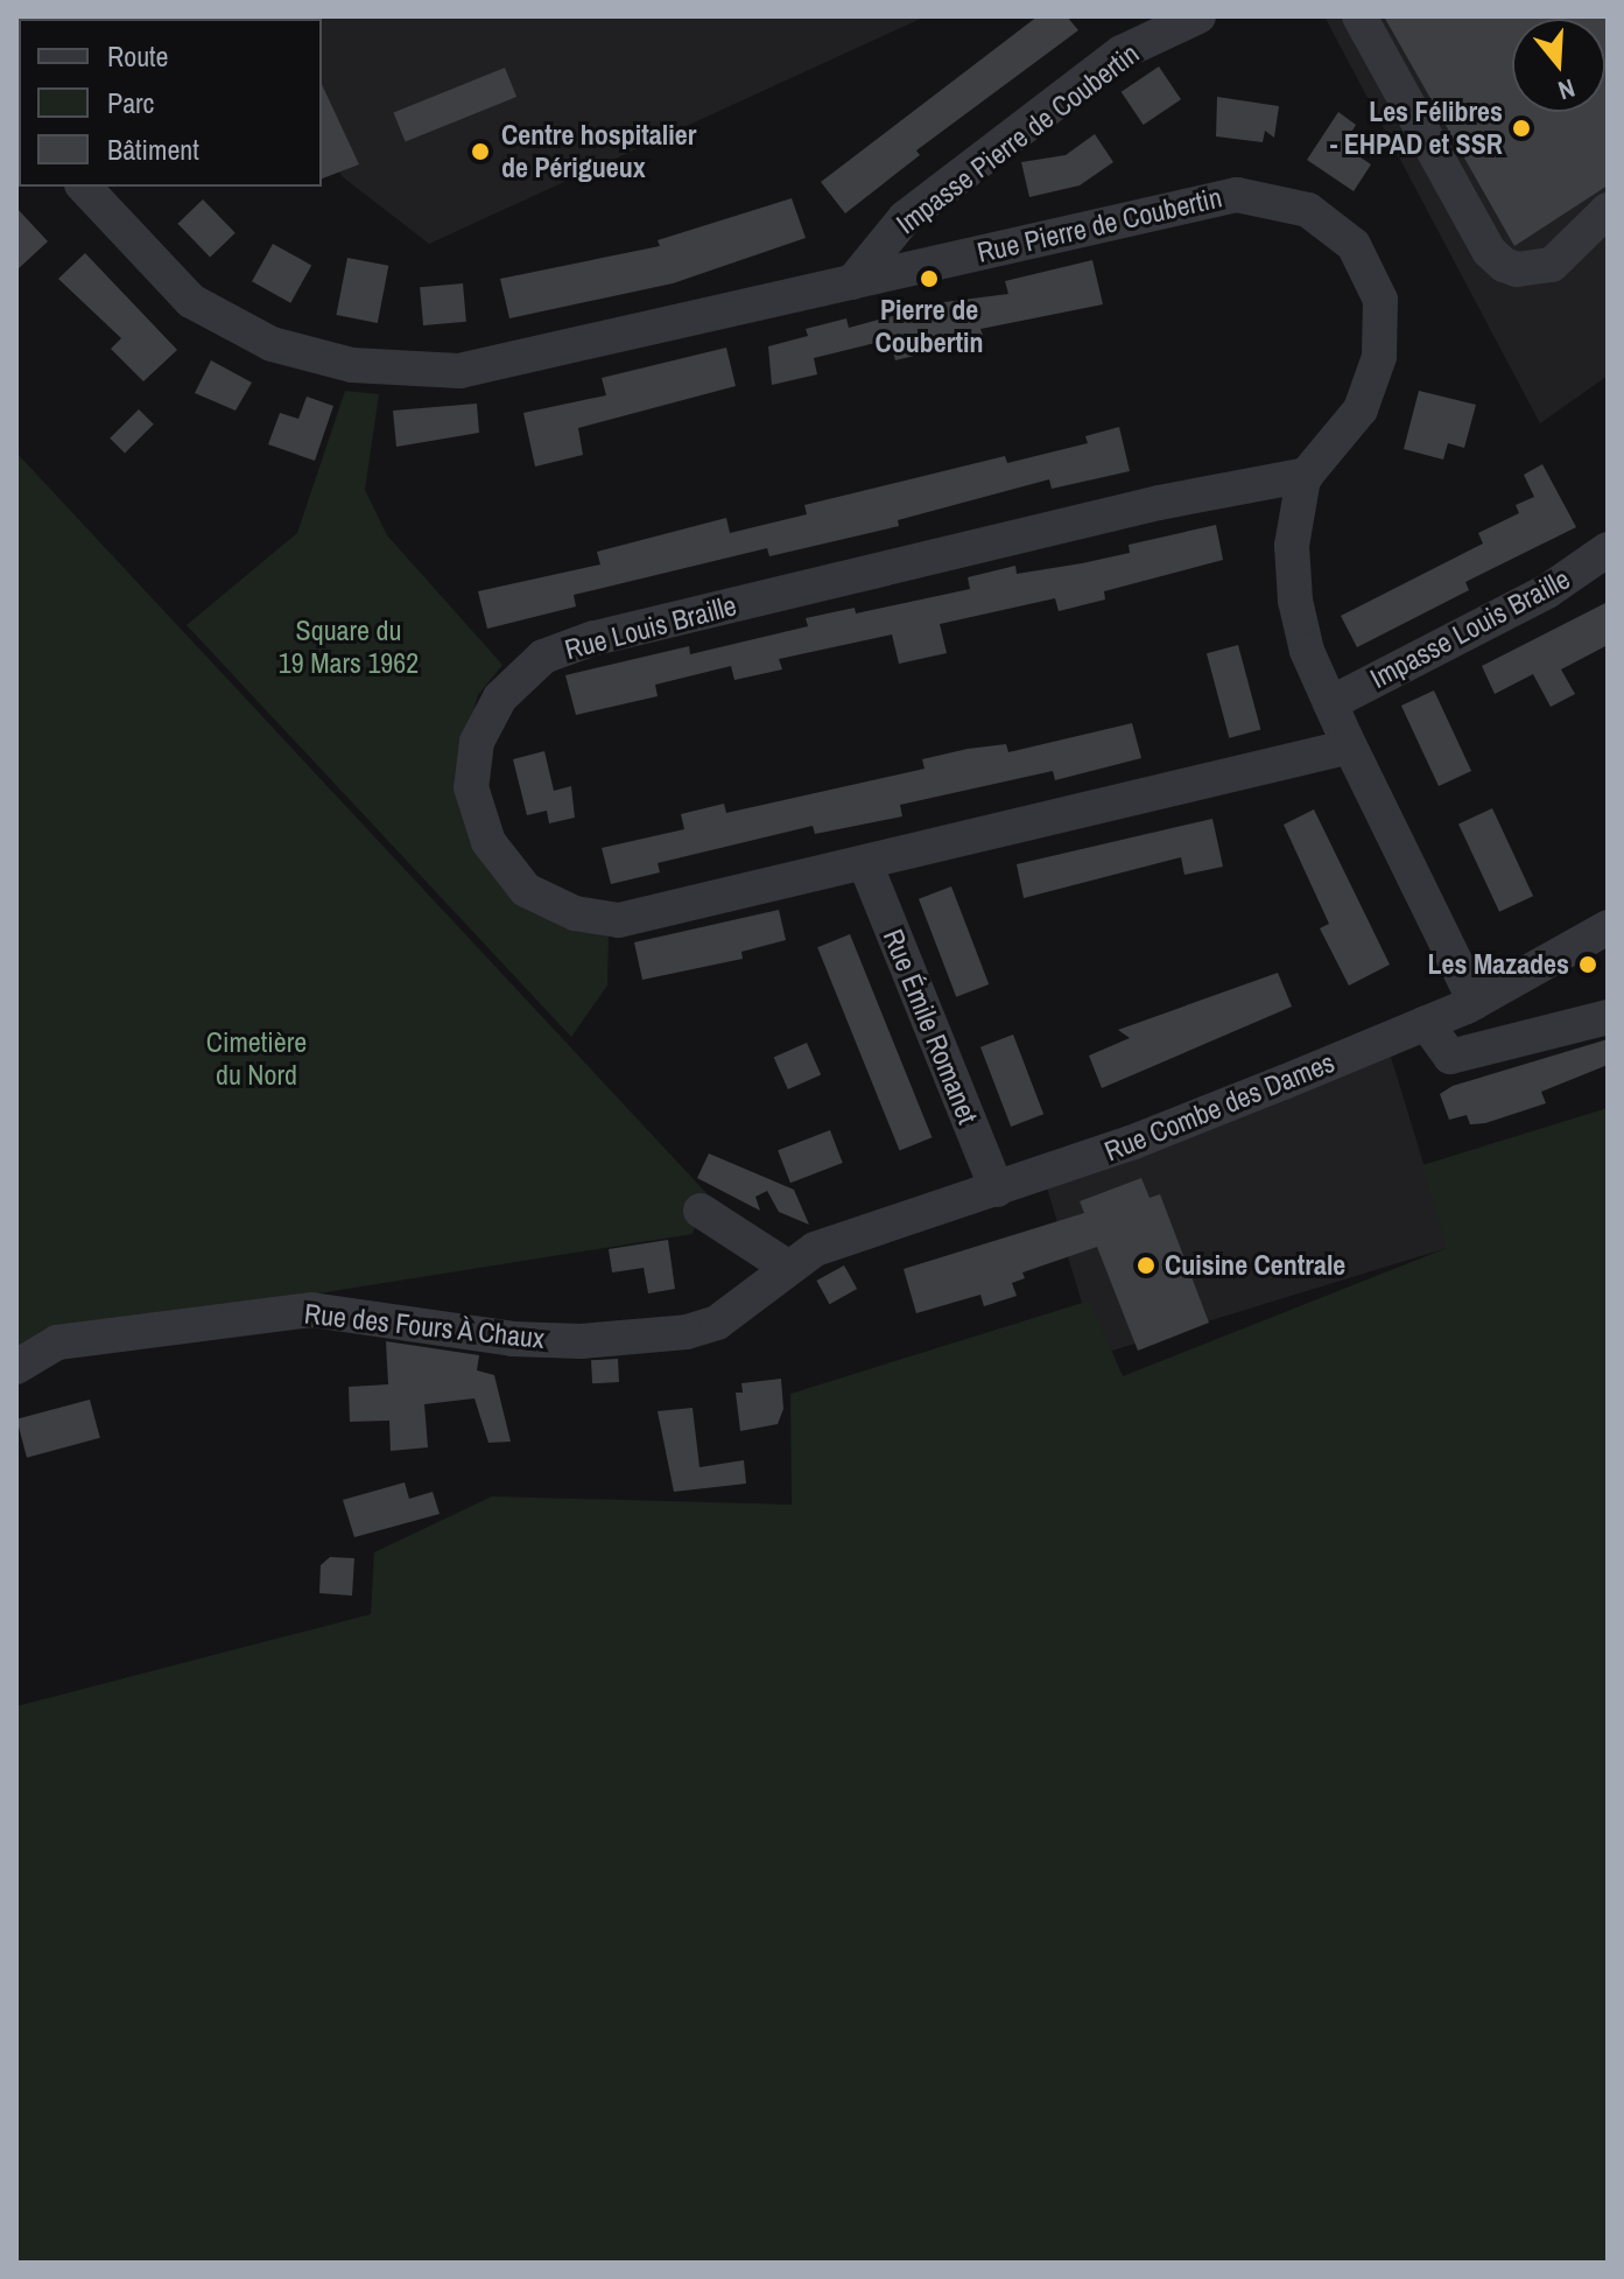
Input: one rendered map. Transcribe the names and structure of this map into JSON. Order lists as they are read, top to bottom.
{
  "streets": {
    "street": [
      "Impasse Pierre de Coubertin",
      "Rue Pierre de Coubertin",
      "Rue Louis Braille",
      "Impasse Louis Braille",
      "Rue Émile Romanet",
      "Rue Combe des Dames",
      "Rue des Fours À Chaux"
    ]
  },
  "crossings": [
    ["Impasse Pierre de Coubertin", "Rue Pierre de Coubertin"],
    ["Rue Pierre de Coubertin", "Rue Louis Braille"],
    ["Rue Pierre de Coubertin", "Impasse Louis Braille"],
    ["Rue Pierre de Coubertin", "Rue Combe des Dames"],
    ["Rue Louis Braille", "Rue Émile Romanet"],
    ["Rue Émile Romanet", "Rue Combe des Dames"],
    ["Rue Combe des Dames", "Rue des Fours À Chaux"]
  ],
  "parks": ["Square du 19 Mars 1962", "Cimetière du Nord"],
  "places": [
    "Les Félibres - EHPAD et SSR",
    "Centre hospitalier de Périgueux",
    "Pierre de Coubertin",
    "Les Mazades",
    "Cuisine Centrale"
  ],
  "legend": ["Route", "Parc", "Bâtiment"],
  "north": "bottom"
}
